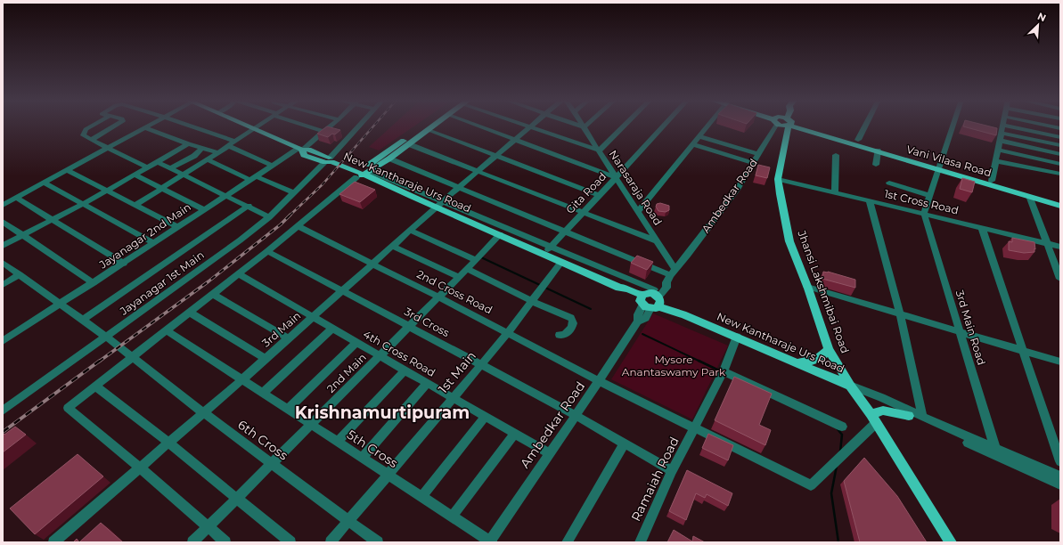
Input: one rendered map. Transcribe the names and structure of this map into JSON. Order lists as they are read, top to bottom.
{
  "streets": {
    "main road": ["Vani Vilasa Road", "New Kantharaje Urs Road", "Jhansi Lakshmibai Road"],
    "street": [
      "Narasaraja Road",
      "Gita Road",
      "Ambedkar Road",
      "1st Cross Road",
      "Jayanagar 2nd Main",
      "Jayanagar 1st Main",
      "2nd Cross Road",
      "3rd Cross",
      "3rd Main Road",
      "3rd Main",
      "4th Cross Road",
      "1st Main",
      "2nd Main",
      "6th Cross",
      "5th Cross",
      "Ramaiah Road"
    ]
  },
  "crossings": [
    ["New Kantharaje Urs Road", "Gita Road"],
    ["New Kantharaje Urs Road", "Ambedkar Road"],
    ["New Kantharaje Urs Road", "Jayanagar 2nd Main"],
    ["New Kantharaje Urs Road", "Jayanagar 1st Main"],
    ["New Kantharaje Urs Road", "Jhansi Lakshmibai Road"],
    ["New Kantharaje Urs Road", "3rd Main"],
    ["New Kantharaje Urs Road", "1st Main"],
    ["New Kantharaje Urs Road", "2nd Main"],
    ["New Kantharaje Urs Road", "Ramaiah Road"],
    ["Narasaraja Road", "Gita Road"],
    ["Narasaraja Road", "Ambedkar Road"],
    ["Ambedkar Road", "2nd Cross Road"],
    ["Ambedkar Road", "3rd Cross"],
    ["Ambedkar Road", "4th Cross Road"],
    ["Ambedkar Road", "5th Cross"],
    ["1st Cross Road", "Jhansi Lakshmibai Road"],
    ["1st Cross Road", "3rd Main Road"],
    ["Jayanagar 2nd Main", "6th Cross"],
    ["Jayanagar 1st Main", "6th Cross"],
    ["2nd Cross Road", "Jhansi Lakshmibai Road"],
    ["2nd Cross Road", "3rd Main"],
    ["2nd Cross Road", "1st Main"],
    ["2nd Cross Road", "2nd Main"],
    ["2nd Cross Road", "Ramaiah Road"],
    ["3rd Cross", "3rd Main"],
    ["3rd Cross", "1st Main"],
    ["3rd Cross", "2nd Main"],
    ["3rd Cross", "Ramaiah Road"],
    ["3rd Main", "4th Cross Road"],
    ["3rd Main", "6th Cross"],
    ["3rd Main", "5th Cross"],
    ["4th Cross Road", "1st Main"],
    ["4th Cross Road", "2nd Main"],
    ["1st Main", "6th Cross"],
    ["1st Main", "5th Cross"],
    ["2nd Main", "6th Cross"],
    ["2nd Main", "5th Cross"]
  ],
  "districts": ["Krishnamurtipuram"],
  "parks": ["Mysore Anantaswamy Park"],
  "north": "top right"
}
